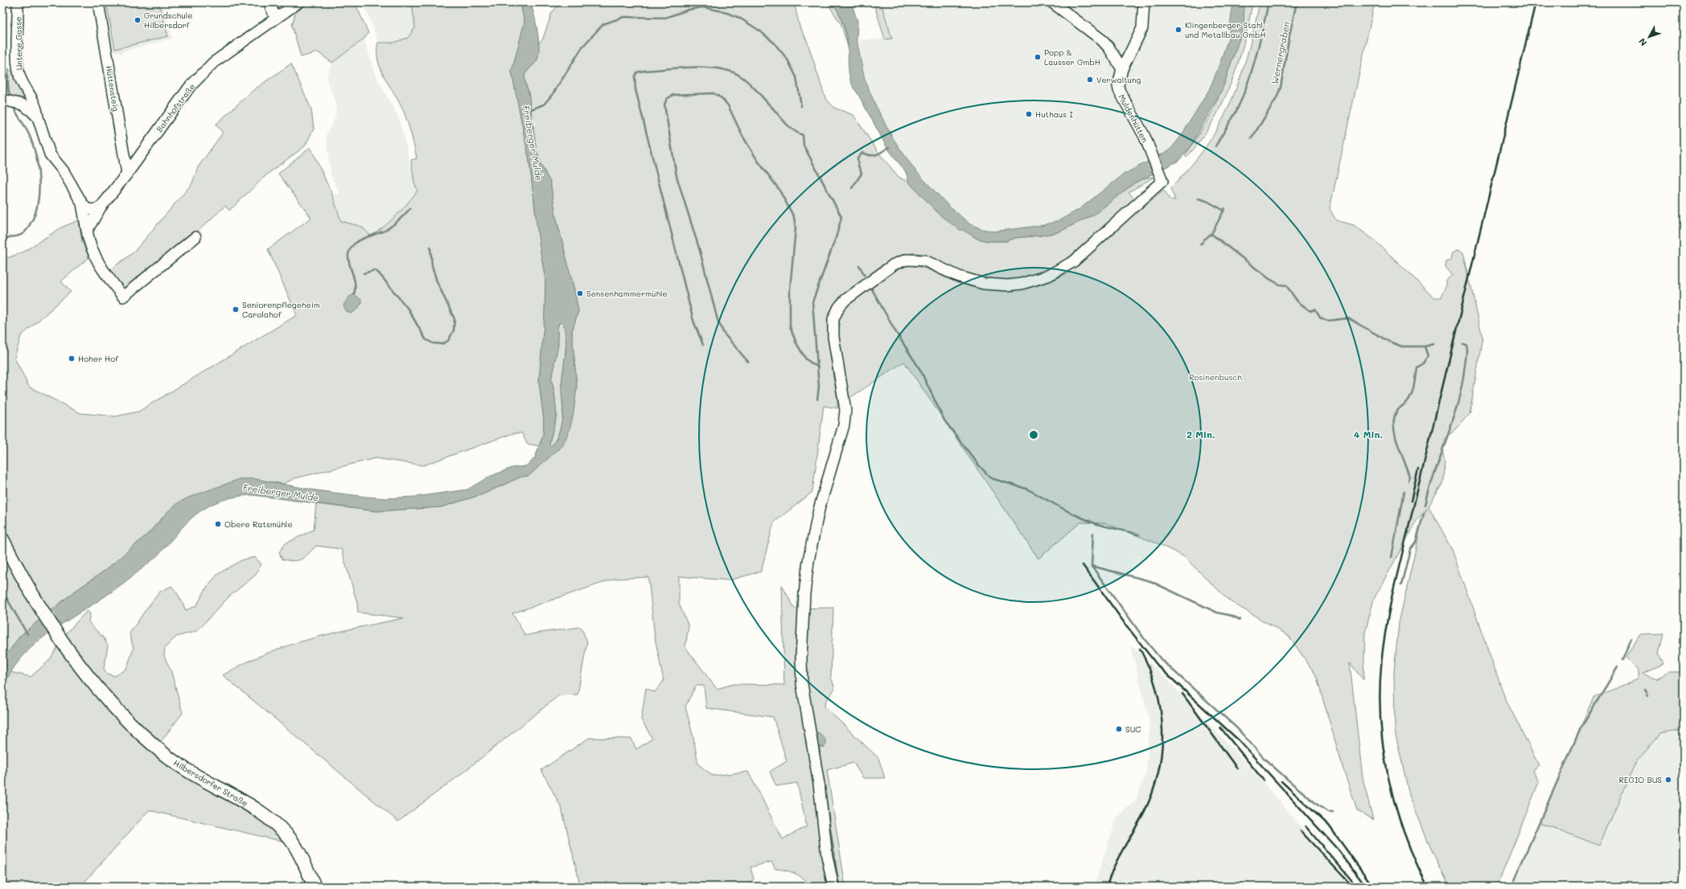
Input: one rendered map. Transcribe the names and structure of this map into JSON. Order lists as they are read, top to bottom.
{
  "streets": {
    "main road": ["Hilbersdorfer Straße"],
    "street": [
      "Untere Gasse",
      "Hüttensteig",
      "Bahnhofstraße",
      "Muldenhütten"
    ]
  },
  "crossings": [
    ["Hüttensteig", "Bahnhofstraße"]
  ],
  "water": ["Wernergraben", "Freiberger Mulde"],
  "parks": ["Rosinenbusch"],
  "places": [
    "Grundschule Hilbersdorf",
    "Klingenberger Stahl- und Metallbau GmbH",
    "Popp & Lausser GmbH",
    "Verwaltung",
    "Huthaus I",
    "Sensenhammermühle",
    "Seniorenpflegeheim Carolahof",
    "Hoher Hof",
    "Obere Ratsmühle",
    "SUC",
    "REGIO BUS"
  ],
  "north": "bottom left",
  "rings": ["2 Min.", "4 Min."]
}
